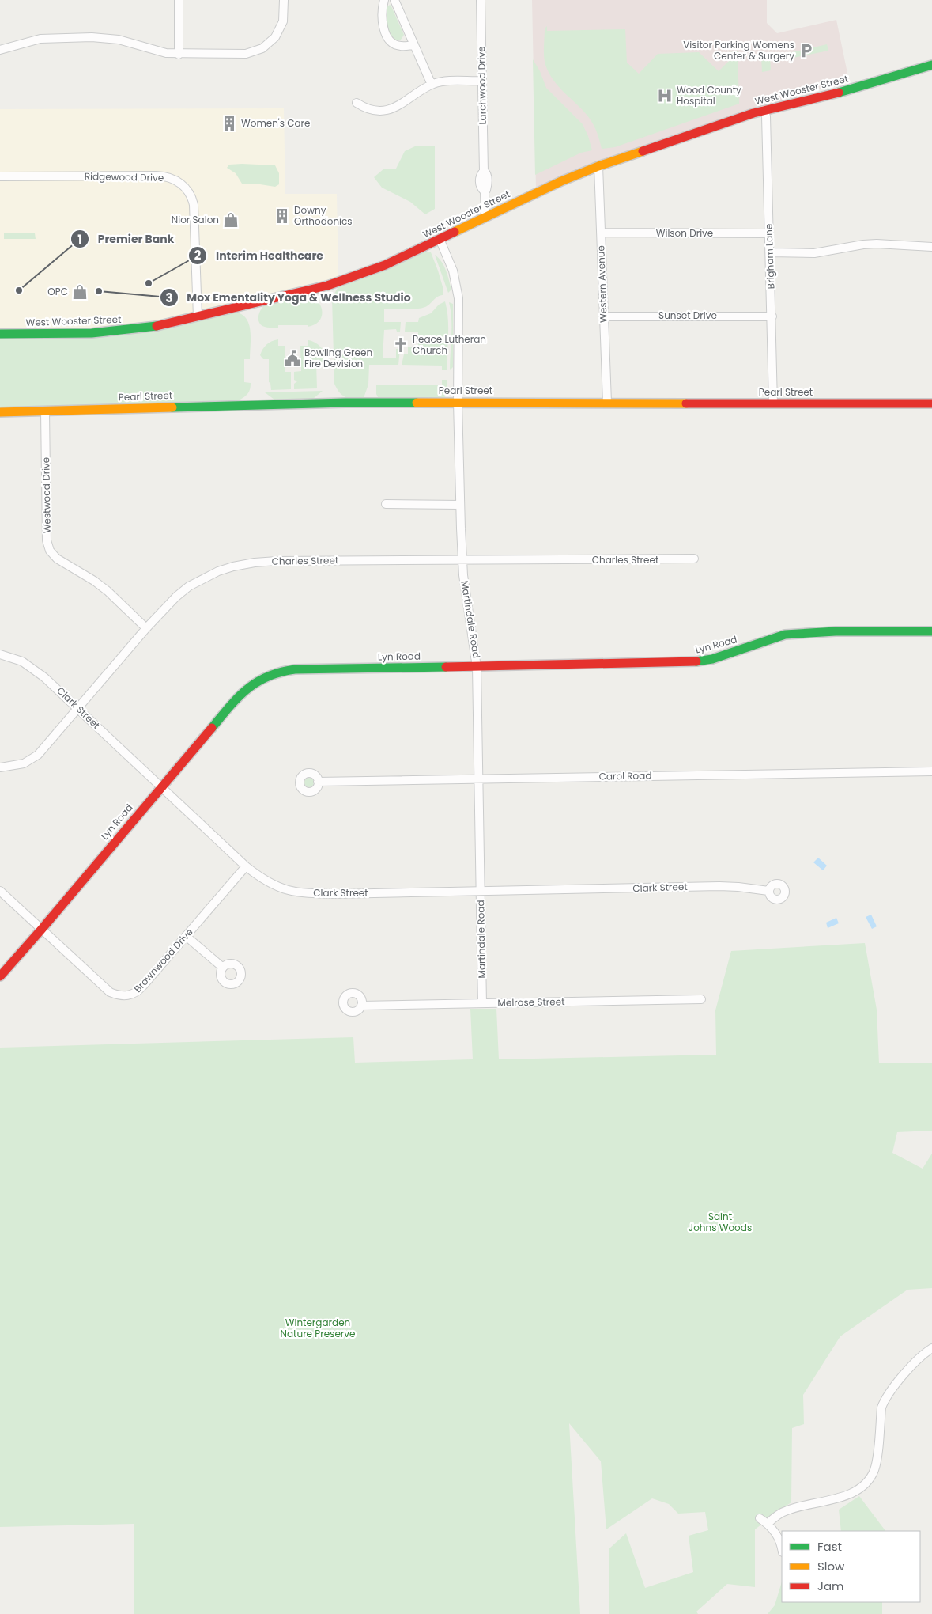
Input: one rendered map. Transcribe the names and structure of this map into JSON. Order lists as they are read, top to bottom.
{
  "streets": {
    "street": [
      "Larchwood Drive",
      "West Wooster Street",
      "Ridgewood Drive",
      "Wilson Drive",
      "Brigham Lane",
      "Western Avenue",
      "Sunset Drive",
      "Pearl Street",
      "Westwood Drive",
      "Charles Street",
      "Martindale Road",
      "Lyn Road",
      "Clark Street",
      "Carol Road",
      "Brownwood Drive",
      "Melrose Street"
    ]
  },
  "crossings": [
    ["Larchwood Drive", "West Wooster Street"],
    ["West Wooster Street", "Ridgewood Drive"],
    ["West Wooster Street", "Brigham Lane"],
    ["West Wooster Street", "Western Avenue"],
    ["West Wooster Street", "Martindale Road"],
    ["Wilson Drive", "Brigham Lane"],
    ["Wilson Drive", "Western Avenue"],
    ["Brigham Lane", "Sunset Drive"],
    ["Brigham Lane", "Pearl Street"],
    ["Western Avenue", "Sunset Drive"],
    ["Western Avenue", "Pearl Street"],
    ["Pearl Street", "Westwood Drive"],
    ["Pearl Street", "Martindale Road"],
    ["Westwood Drive", "Charles Street"],
    ["Charles Street", "Martindale Road"],
    ["Charles Street", "Clark Street"],
    ["Martindale Road", "Lyn Road"],
    ["Martindale Road", "Clark Street"],
    ["Martindale Road", "Carol Road"],
    ["Martindale Road", "Melrose Street"],
    ["Lyn Road", "Clark Street"],
    ["Lyn Road", "Brownwood Drive"],
    ["Clark Street", "Brownwood Drive"]
  ],
  "parks": ["Saint Johns Woods", "Wintergarden Nature Preserve"],
  "places": {
    "parking": ["Visitor Parking Womens Center & Surgery"],
    "hospital": ["Wood County Hospital"],
    "building": ["Women's Care", "Downy Orthodonics"],
    "shop": ["Nior Salon", "OPC"],
    "other": ["Interim Healthcare", "Premier Bank", "Mox Ementality Yoga & Wellness Studio"],
    "church": ["Peace Lutheran Church"],
    "public building": ["Bowling Green Fire Devision"]
  },
  "legend": ["Fast", "Slow", "Jam"]
}
